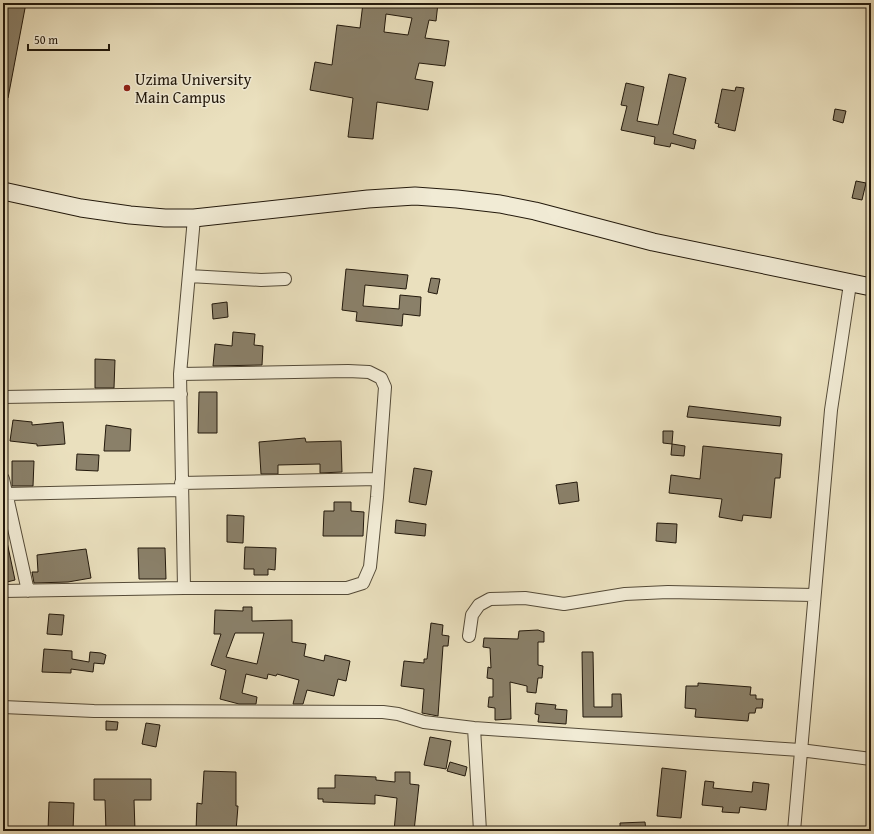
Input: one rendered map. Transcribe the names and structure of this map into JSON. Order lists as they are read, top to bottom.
{
  "places": ["Uzima University Main Campus"],
  "scale_bar": "50 m"
}
